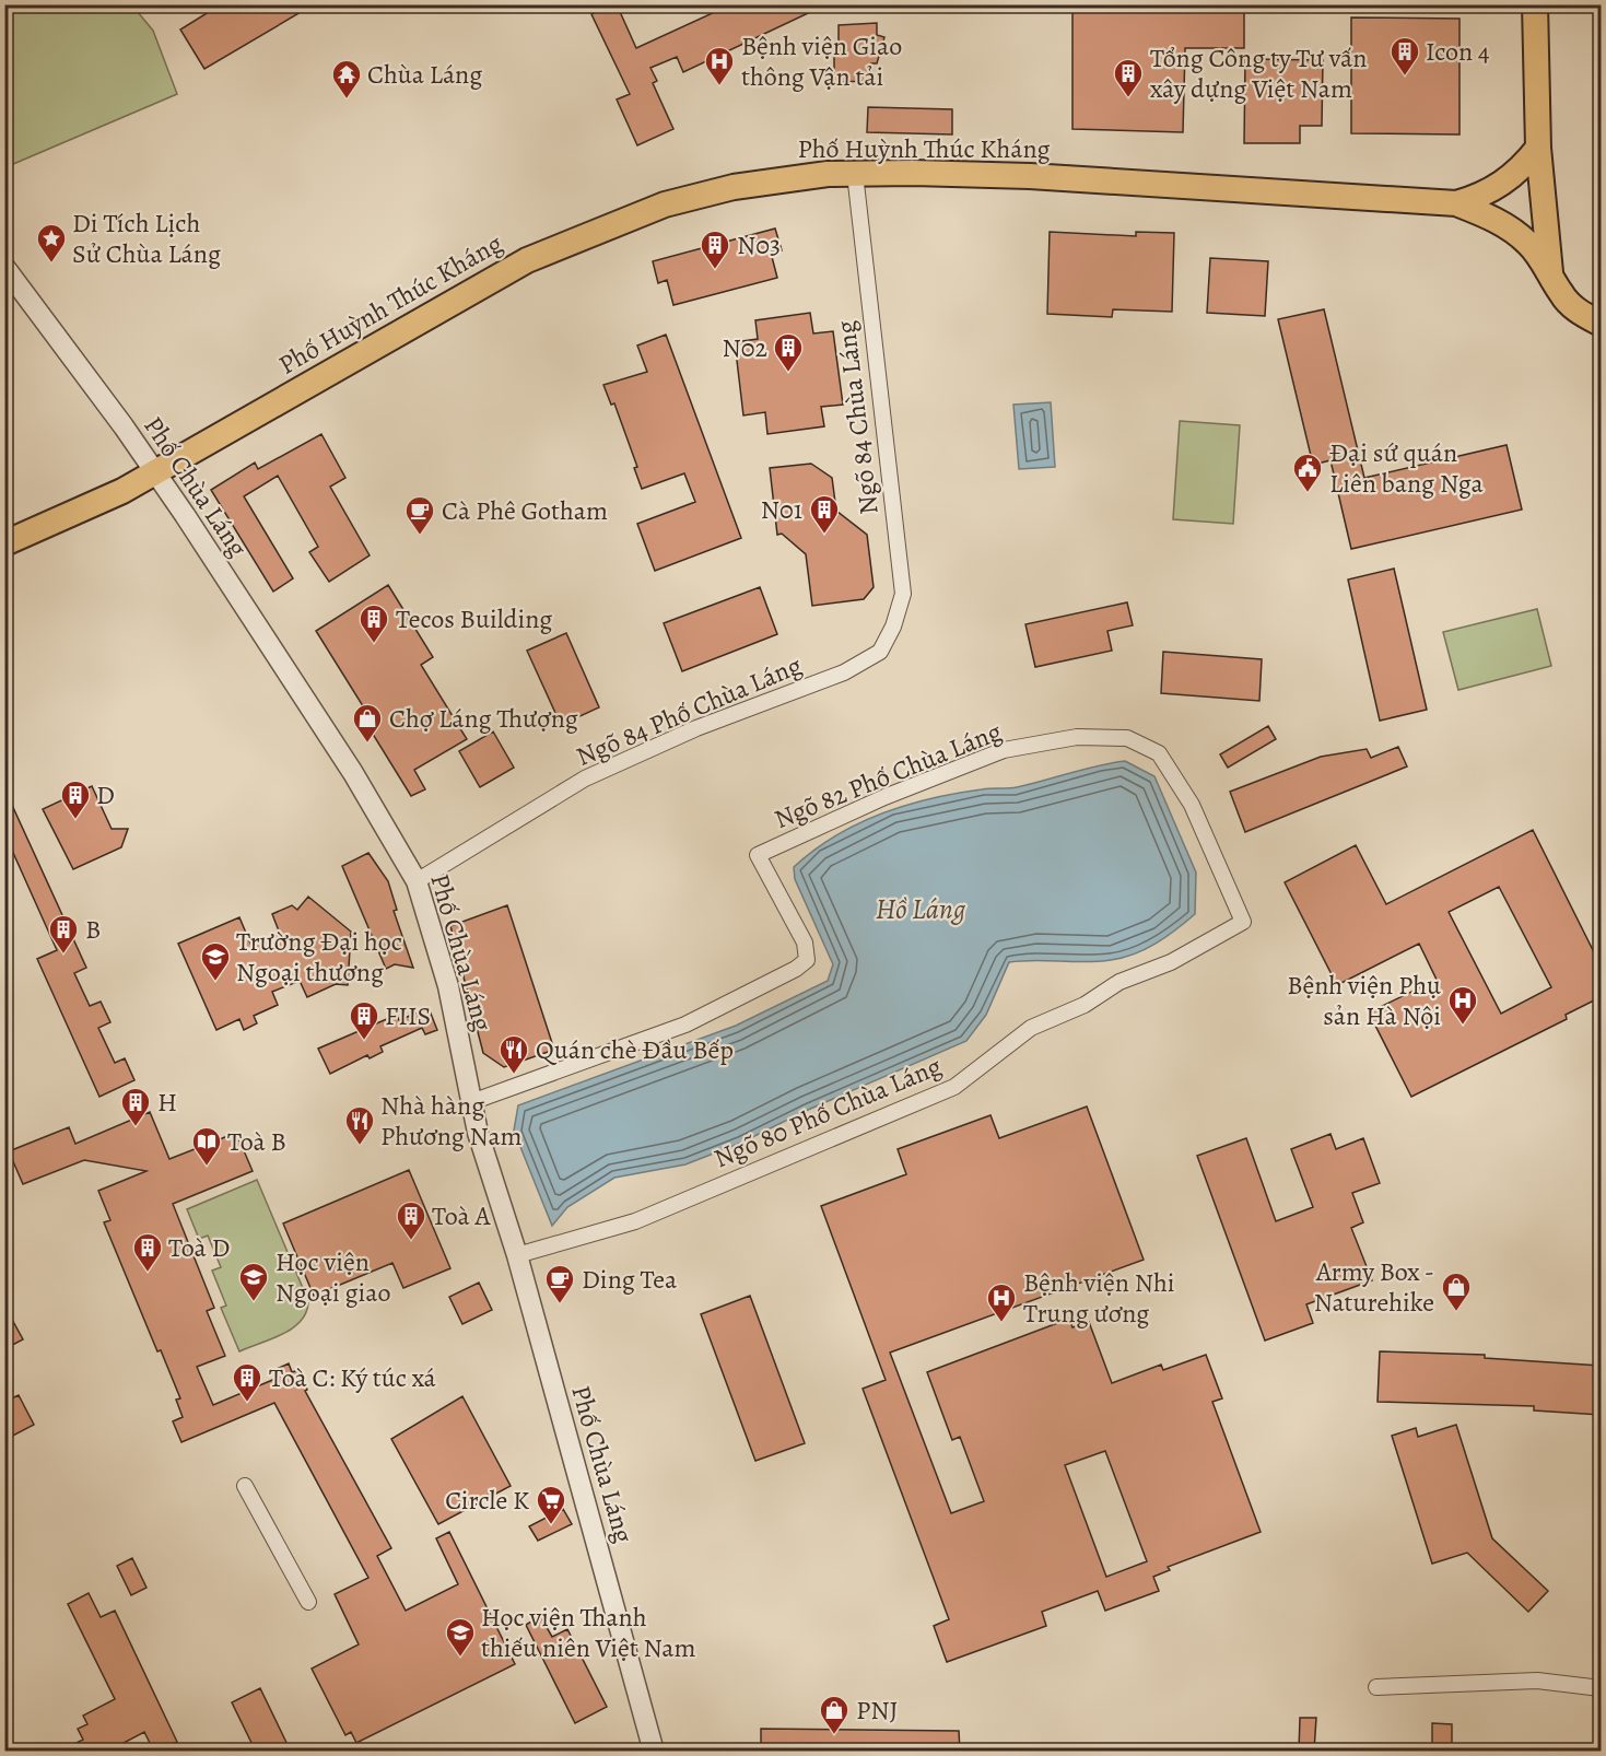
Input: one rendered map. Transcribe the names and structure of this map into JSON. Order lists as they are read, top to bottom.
{
  "streets": {
    "main road": ["Phố Huỳnh Thúc Kháng"],
    "street": [
      "Ngõ 84 Chùa Láng",
      "Phố Chùa Láng",
      "Ngõ 84 Phố Chùa Láng",
      "Ngõ 82 Phố Chùa Láng",
      "Ngõ 80 Phố Chùa Láng"
    ]
  },
  "crossings": [
    ["Phố Huỳnh Thúc Kháng", "Ngõ 84 Chùa Láng"],
    ["Phố Huỳnh Thúc Kháng", "Phố Chùa Láng"],
    ["Ngõ 84 Chùa Láng", "Ngõ 84 Phố Chùa Láng"],
    ["Phố Chùa Láng", "Ngõ 84 Phố Chùa Láng"],
    ["Phố Chùa Láng", "Ngõ 82 Phố Chùa Láng"],
    ["Phố Chùa Láng", "Ngõ 80 Phố Chùa Láng"],
    ["Ngõ 82 Phố Chùa Láng", "Ngõ 80 Phố Chùa Láng"]
  ],
  "water": ["Hồ Láng"],
  "places": {
    "building": [
      "Icon 4",
      "Tổng Công ty Tư vấn xây dựng Việt Nam",
      "N03",
      "N02",
      "N01",
      "Tecos Building",
      "D",
      "B",
      "FIIS",
      "H",
      "Toà A",
      "Toà D",
      "Toà C: Ký túc xá"
    ],
    "hospital": ["Bệnh viện Giao thông Vận tải", "Bệnh viện Phụ sản Hà Nội", "Bệnh viện Nhi Trung ương"],
    "temple": ["Chùa Láng"],
    "place": ["Di Tích Lịch Sử Chùa Láng"],
    "public building": ["Đại sứ quán Liên bang Nga"],
    "cafe": ["Cà Phê Gotham", "Ding Tea"],
    "shop": ["Chợ Láng Thượng", "Army Box - Naturehike", "PNJ"],
    "school or university": ["Trường Đại học Ngoại thương", "Học viện Ngoại giao", "Học viện Thanh thiếu niên Việt Nam"],
    "restaurant": ["Quán chè Đầu Bếp", "Nhà hàng Phương Nam"],
    "library": ["Toà B"],
    "supermarket": ["Circle K"]
  }
}
